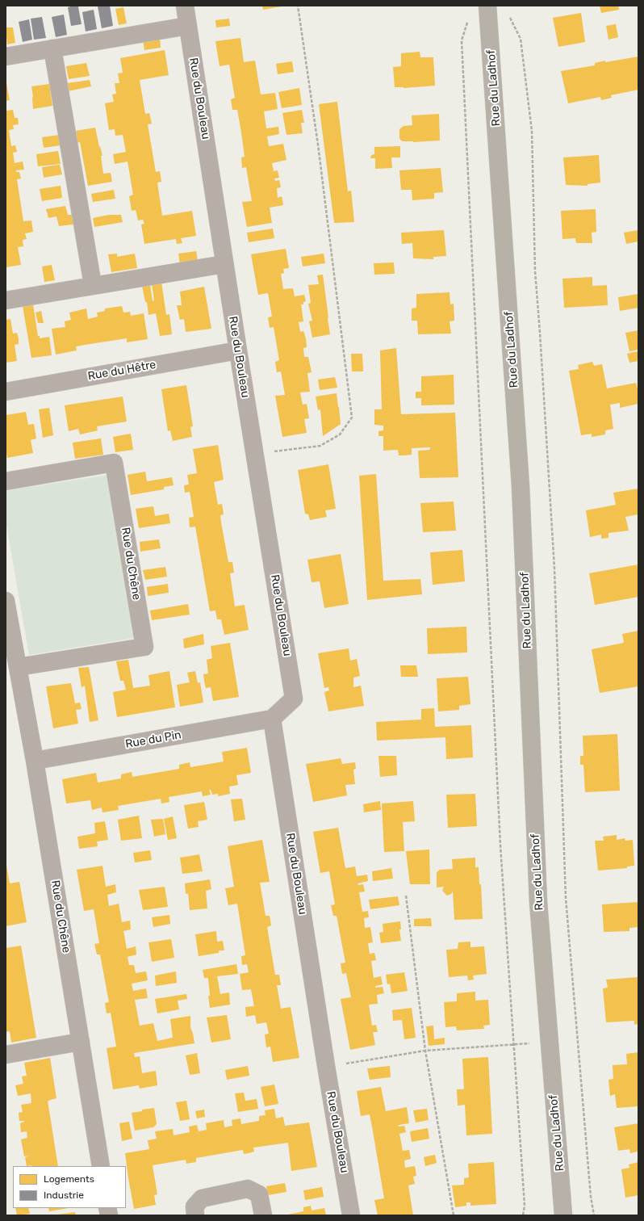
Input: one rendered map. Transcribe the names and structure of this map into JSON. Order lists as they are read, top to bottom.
{
  "streets": {
    "main road": ["Rue du Ladhof"],
    "street": [
      "Rue du Bouleau",
      "Rue du Hêtre",
      "Rue du Chêne",
      "Rue du Pin"
    ]
  },
  "crossings": [
    ["Rue du Bouleau", "Rue du Hêtre"],
    ["Rue du Bouleau", "Rue du Pin"],
    ["Rue du Chêne", "Rue du Pin"]
  ],
  "legend": ["Logements", "Industrie"]
}
